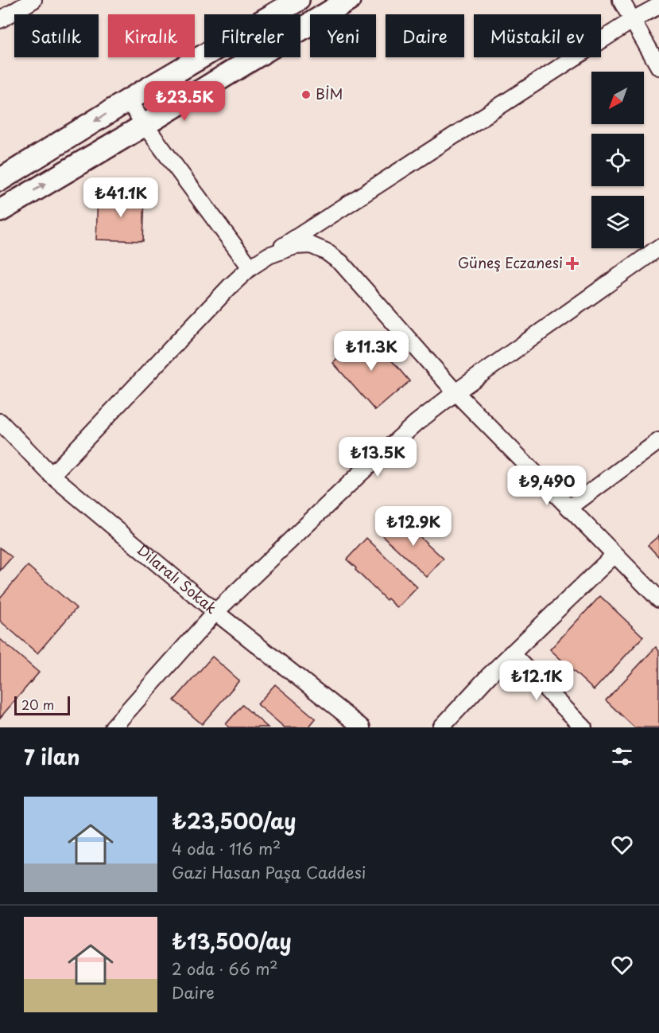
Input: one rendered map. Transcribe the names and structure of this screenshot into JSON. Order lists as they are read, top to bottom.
{
  "streets": {
    "street": ["Dilaralı Sokak"]
  },
  "places": {
    "other": ["BİM"],
    "health": ["Güneş Eczanesi"]
  },
  "scale_bar": "20 m",
  "north": "bottom left",
  "page": {
    "chip": [
      "Satılık",
      "Kiralık",
      "Filtreler",
      "Yeni",
      "Daire",
      "Müstakil ev"
    ],
    "price": [
      "₺23.5K",
      "₺41.1K",
      "₺11.3K",
      "₺13.5K",
      "₺9,490",
      "₺12.9K",
      "₺12.1K"
    ],
    "scale": "20 m",
    "heading": "7 ilan",
    "list": [
      {
        "name": "₺23,500/ay",
        "note": "4 oda · 116 m² · Gazi Hasan Paşa Caddesi"
      },
      {
        "name": "₺13,500/ay",
        "note": "2 oda · 66 m² · Daire"
      }
    ]
  }
}
